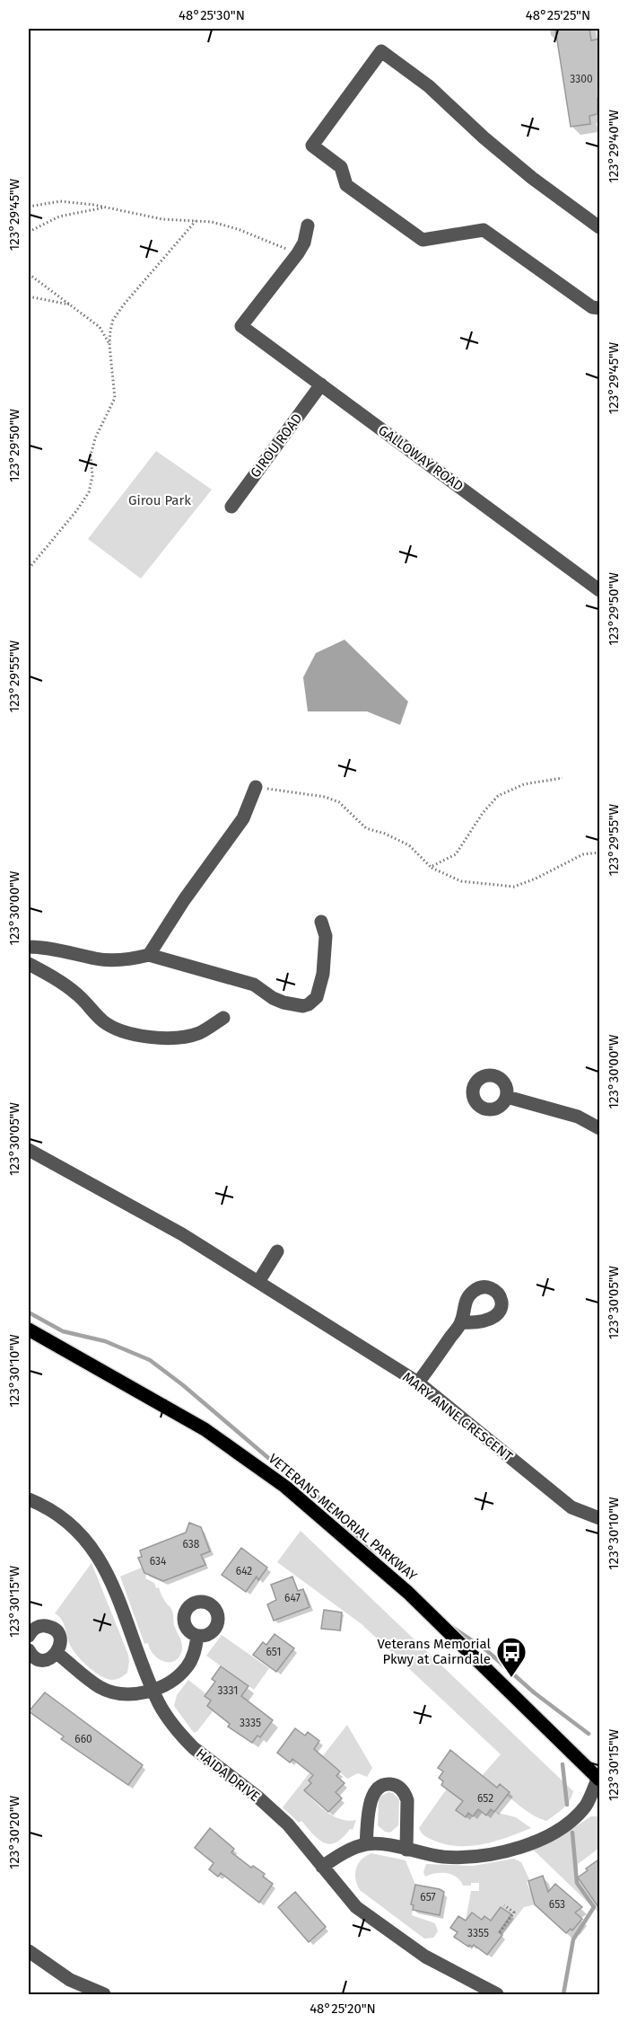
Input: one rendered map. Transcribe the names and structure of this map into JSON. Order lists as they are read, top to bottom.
{
  "streets": {
    "main road": ["VETERANS MEMORIAL PARKWAY"],
    "street": [
      "GIROU ROAD",
      "GALLOWAY ROAD",
      "MARY ANNE CRESCENT",
      "HAIDA DRIVE"
    ]
  },
  "crossings": [
    ["GIROU ROAD", "GALLOWAY ROAD"]
  ],
  "parks": ["Girou Park"],
  "places": {
    "bus stop": ["Veterans Memorial Pkwy at Cairndale"]
  },
  "house_numbers": [
    "3300",
    "638",
    "634",
    "642",
    "647",
    "651",
    "3331",
    "3335",
    "660",
    "652",
    "657",
    "653",
    "3355"
  ],
  "coordinates": [
    "48°25'30\"N",
    "48°25'25\"N",
    "123°29'40\"W",
    "123°29'45\"W",
    "123°29'50\"W",
    "123°29'55\"W",
    "123°30'00\"W",
    "123°30'05\"W",
    "123°30'10\"W",
    "123°30'15\"W",
    "123°30'20\"W",
    "48°25'20\"N"
  ]
}
